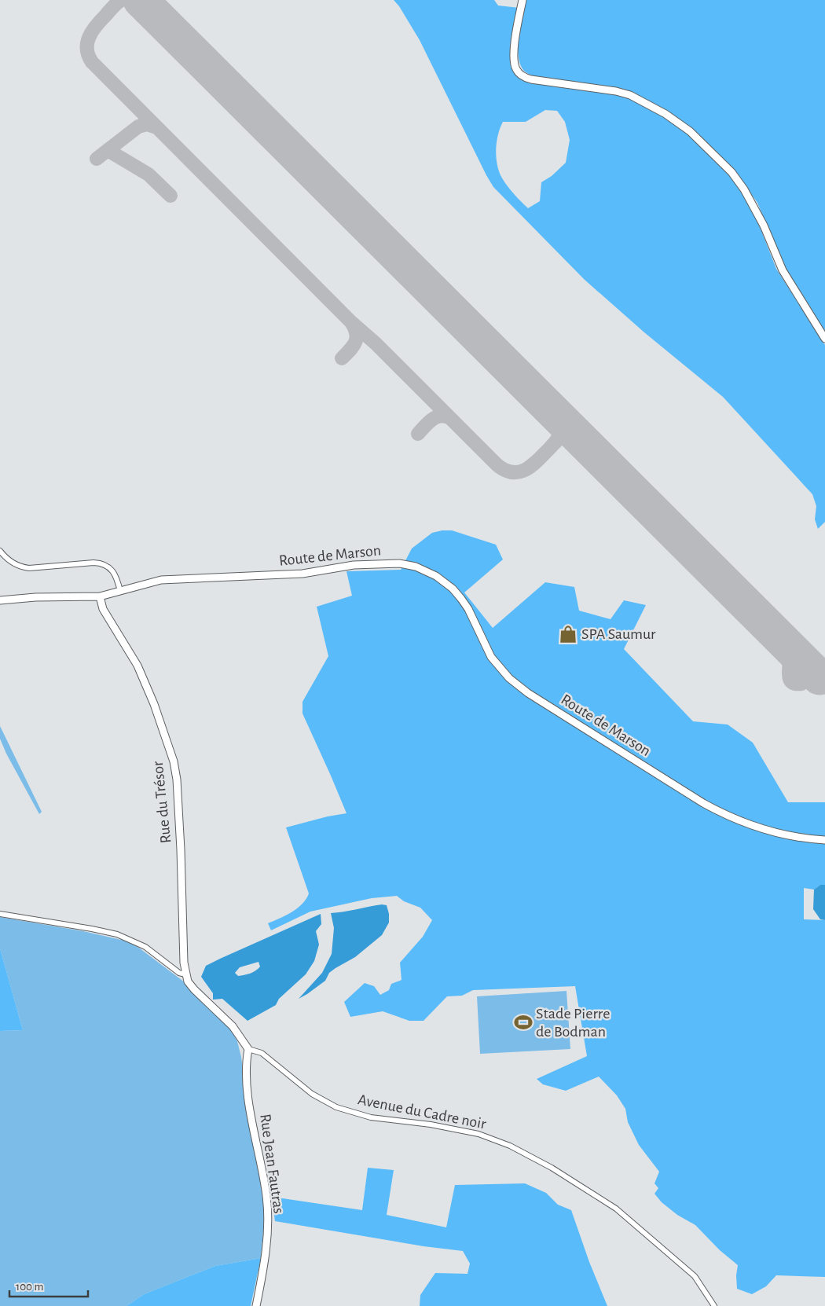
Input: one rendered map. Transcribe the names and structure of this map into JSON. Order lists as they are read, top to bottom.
{
  "streets": {
    "street": [
      "Route de Marson",
      "Rue du Trésor",
      "Avenue du Cadre noir",
      "Rue Jean Fautras"
    ]
  },
  "crossings": [
    ["Route de Marson", "Rue du Trésor"],
    ["Avenue du Cadre noir", "Rue Jean Fautras"]
  ],
  "places": {
    "shop": ["SPA Saumur"],
    "sports": ["Stade Pierre de Bodman"]
  },
  "scale_bar": "100 m"
}
